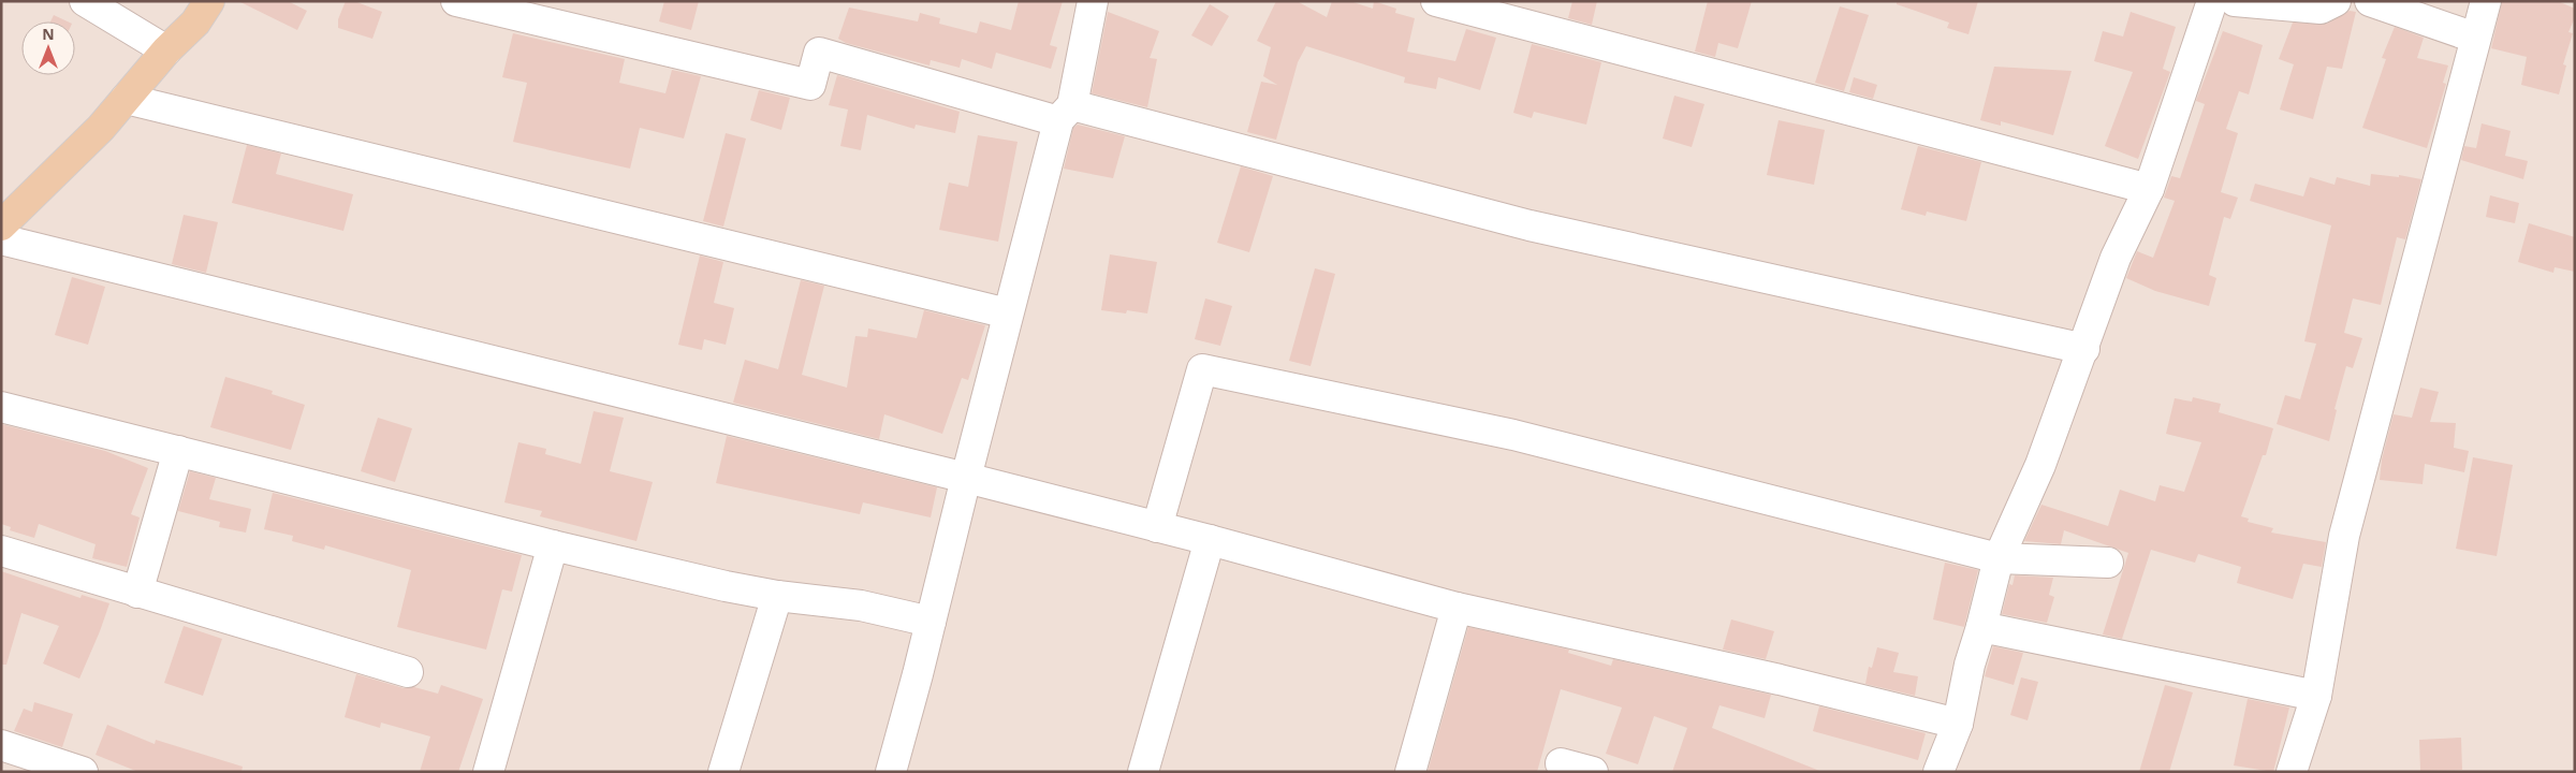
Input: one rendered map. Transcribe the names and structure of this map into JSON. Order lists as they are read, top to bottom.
{
  "north": "top"
}
